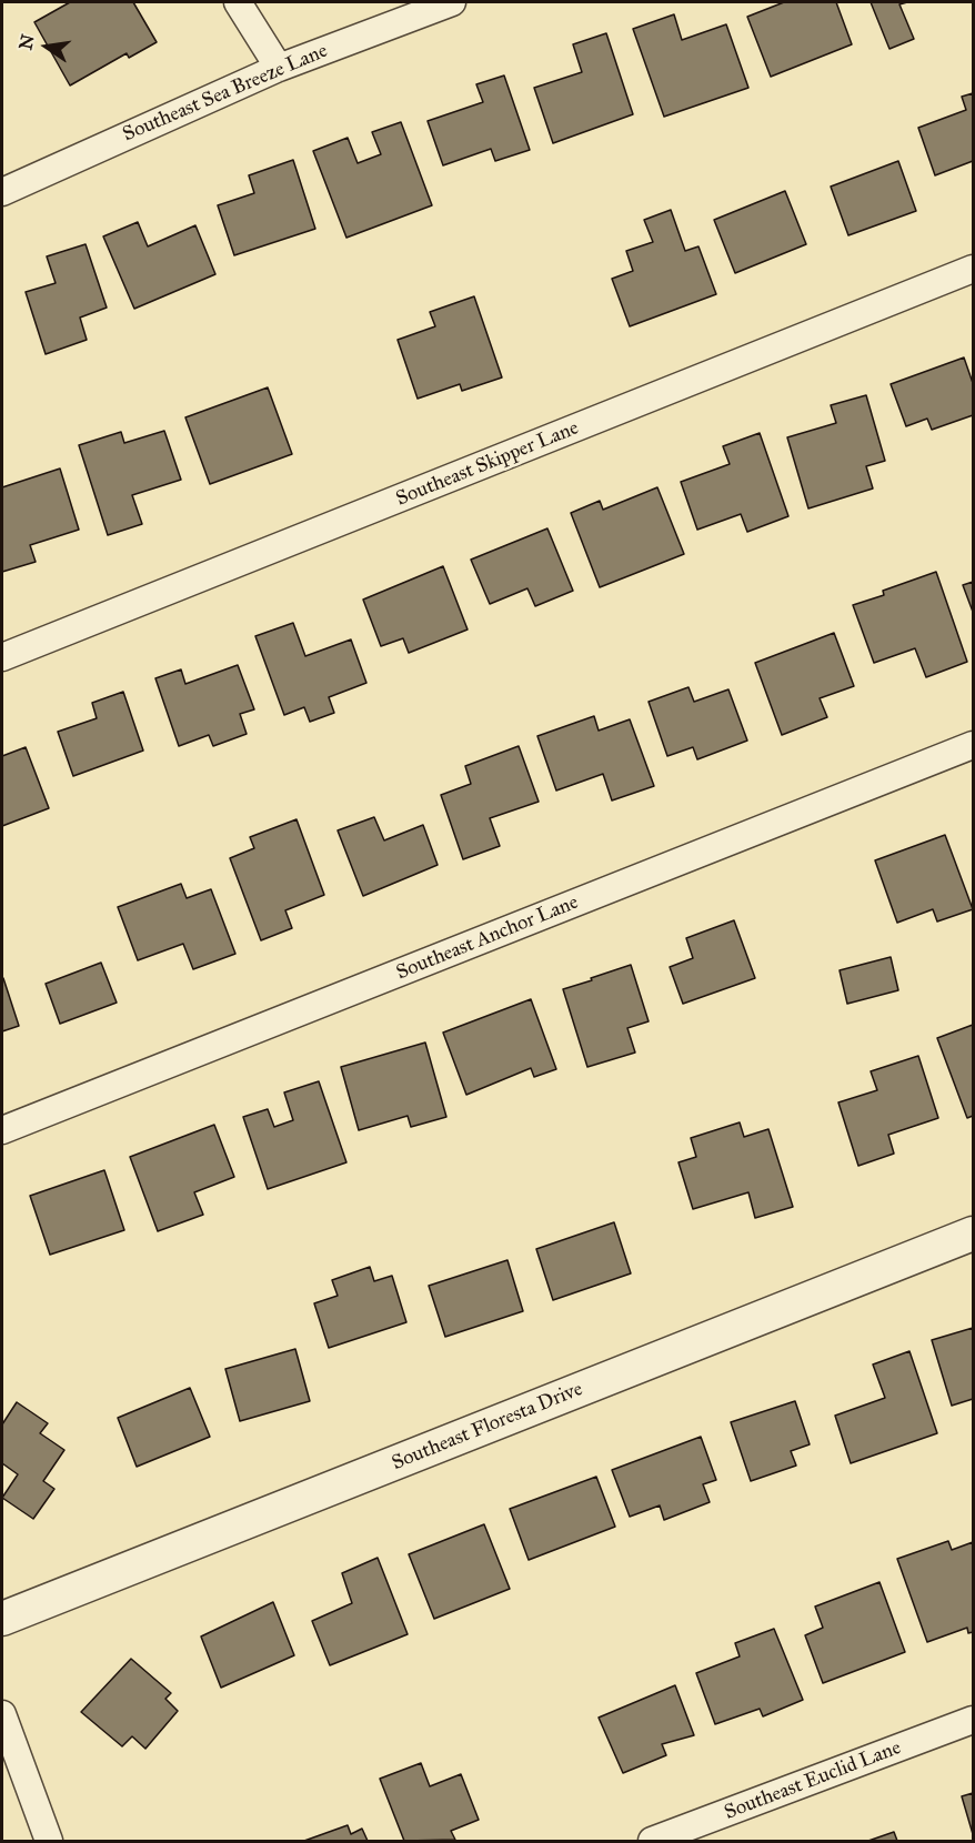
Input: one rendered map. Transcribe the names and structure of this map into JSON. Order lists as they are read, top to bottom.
{
  "streets": {
    "street": [
      "Southeast Sea Breeze Lane",
      "Southeast Skipper Lane",
      "Southeast Anchor Lane",
      "Southeast Floresta Drive",
      "Southeast Euclid Lane"
    ]
  },
  "north": "left"
}
